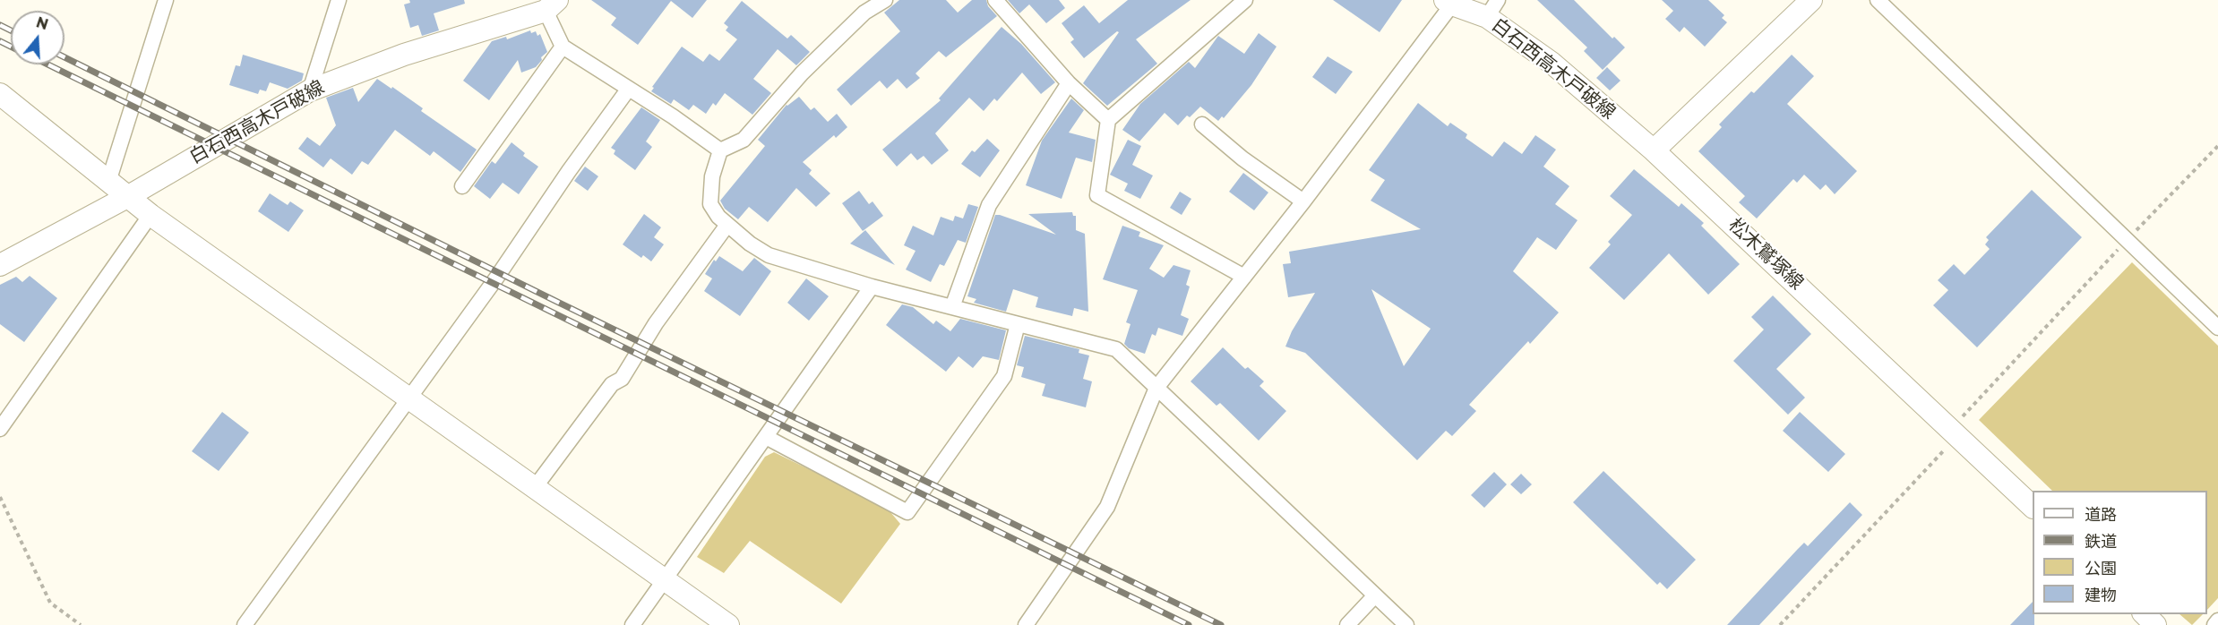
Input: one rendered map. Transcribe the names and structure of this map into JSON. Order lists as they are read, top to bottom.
{
  "streets": {
    "main road": ["白石西高木戸破線", "松木鷲塚線"]
  },
  "crossings": [
    ["白石西高木戸破線", "松木鷲塚線"]
  ],
  "legend": [
    "道路",
    "鉄道",
    "公園",
    "建物"
  ],
  "north": "top"
}
